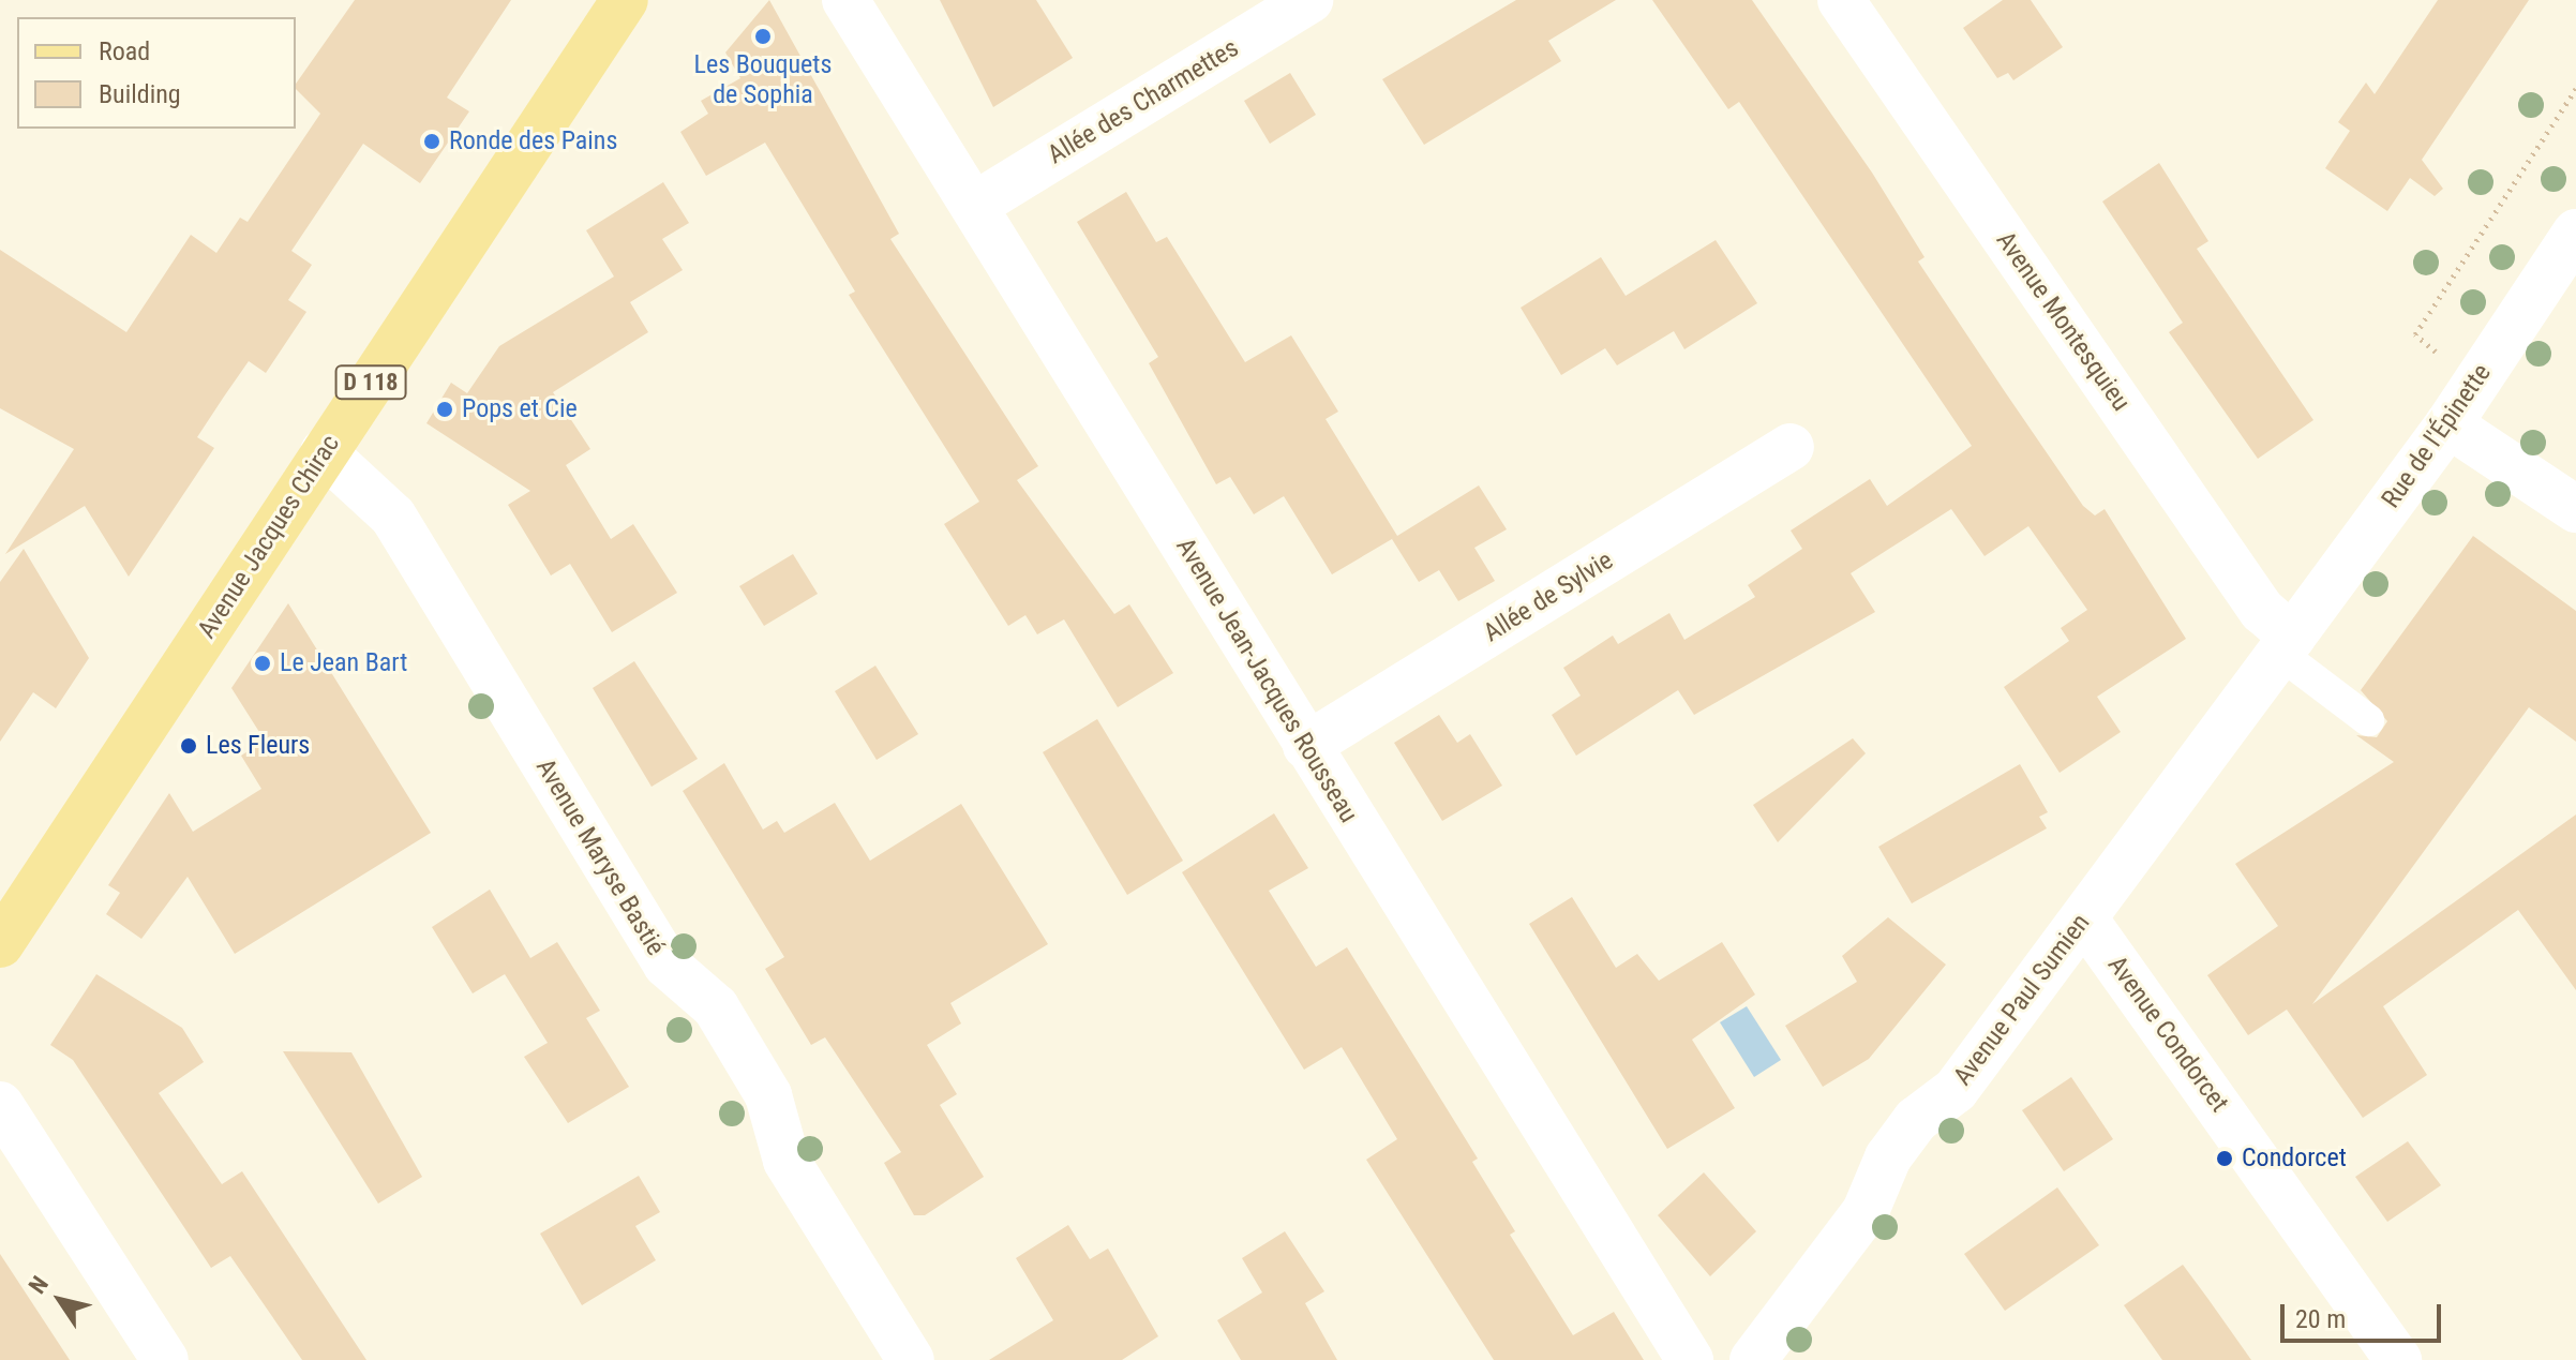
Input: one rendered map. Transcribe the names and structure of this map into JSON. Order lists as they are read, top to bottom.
{
  "streets": {
    "main road": ["D 118", "Avenue Jacques Chirac"],
    "street": [
      "Allée des Charmettes",
      "Avenue Montesquieu",
      "Rue de l'Épinette",
      "Allée de Sylvie",
      "Avenue Jean-Jacques Rousseau",
      "Avenue Maryse Bastié",
      "Avenue Paul Sumien",
      "Avenue Condorcet"
    ]
  },
  "crossings": [
    ["Allée des Charmettes", "Avenue Jean-Jacques Rousseau"],
    ["Avenue Montesquieu", "Rue de l'Épinette"],
    ["Avenue Montesquieu", "Avenue Paul Sumien"],
    ["Rue de l'Épinette", "Avenue Paul Sumien"],
    ["Avenue Jacques Chirac", "Avenue Maryse Bastié"],
    ["Allée de Sylvie", "Avenue Jean-Jacques Rousseau"],
    ["Avenue Paul Sumien", "Avenue Condorcet"]
  ],
  "places": [
    "Les Bouquets de Sophia",
    "Ronde des Pains",
    "Pops et Cie",
    "Le Jean Bart",
    "Les Fleurs",
    "Condorcet"
  ],
  "legend": ["Road", "Building"],
  "scale_bar": "20 m",
  "north": "top left"
}
